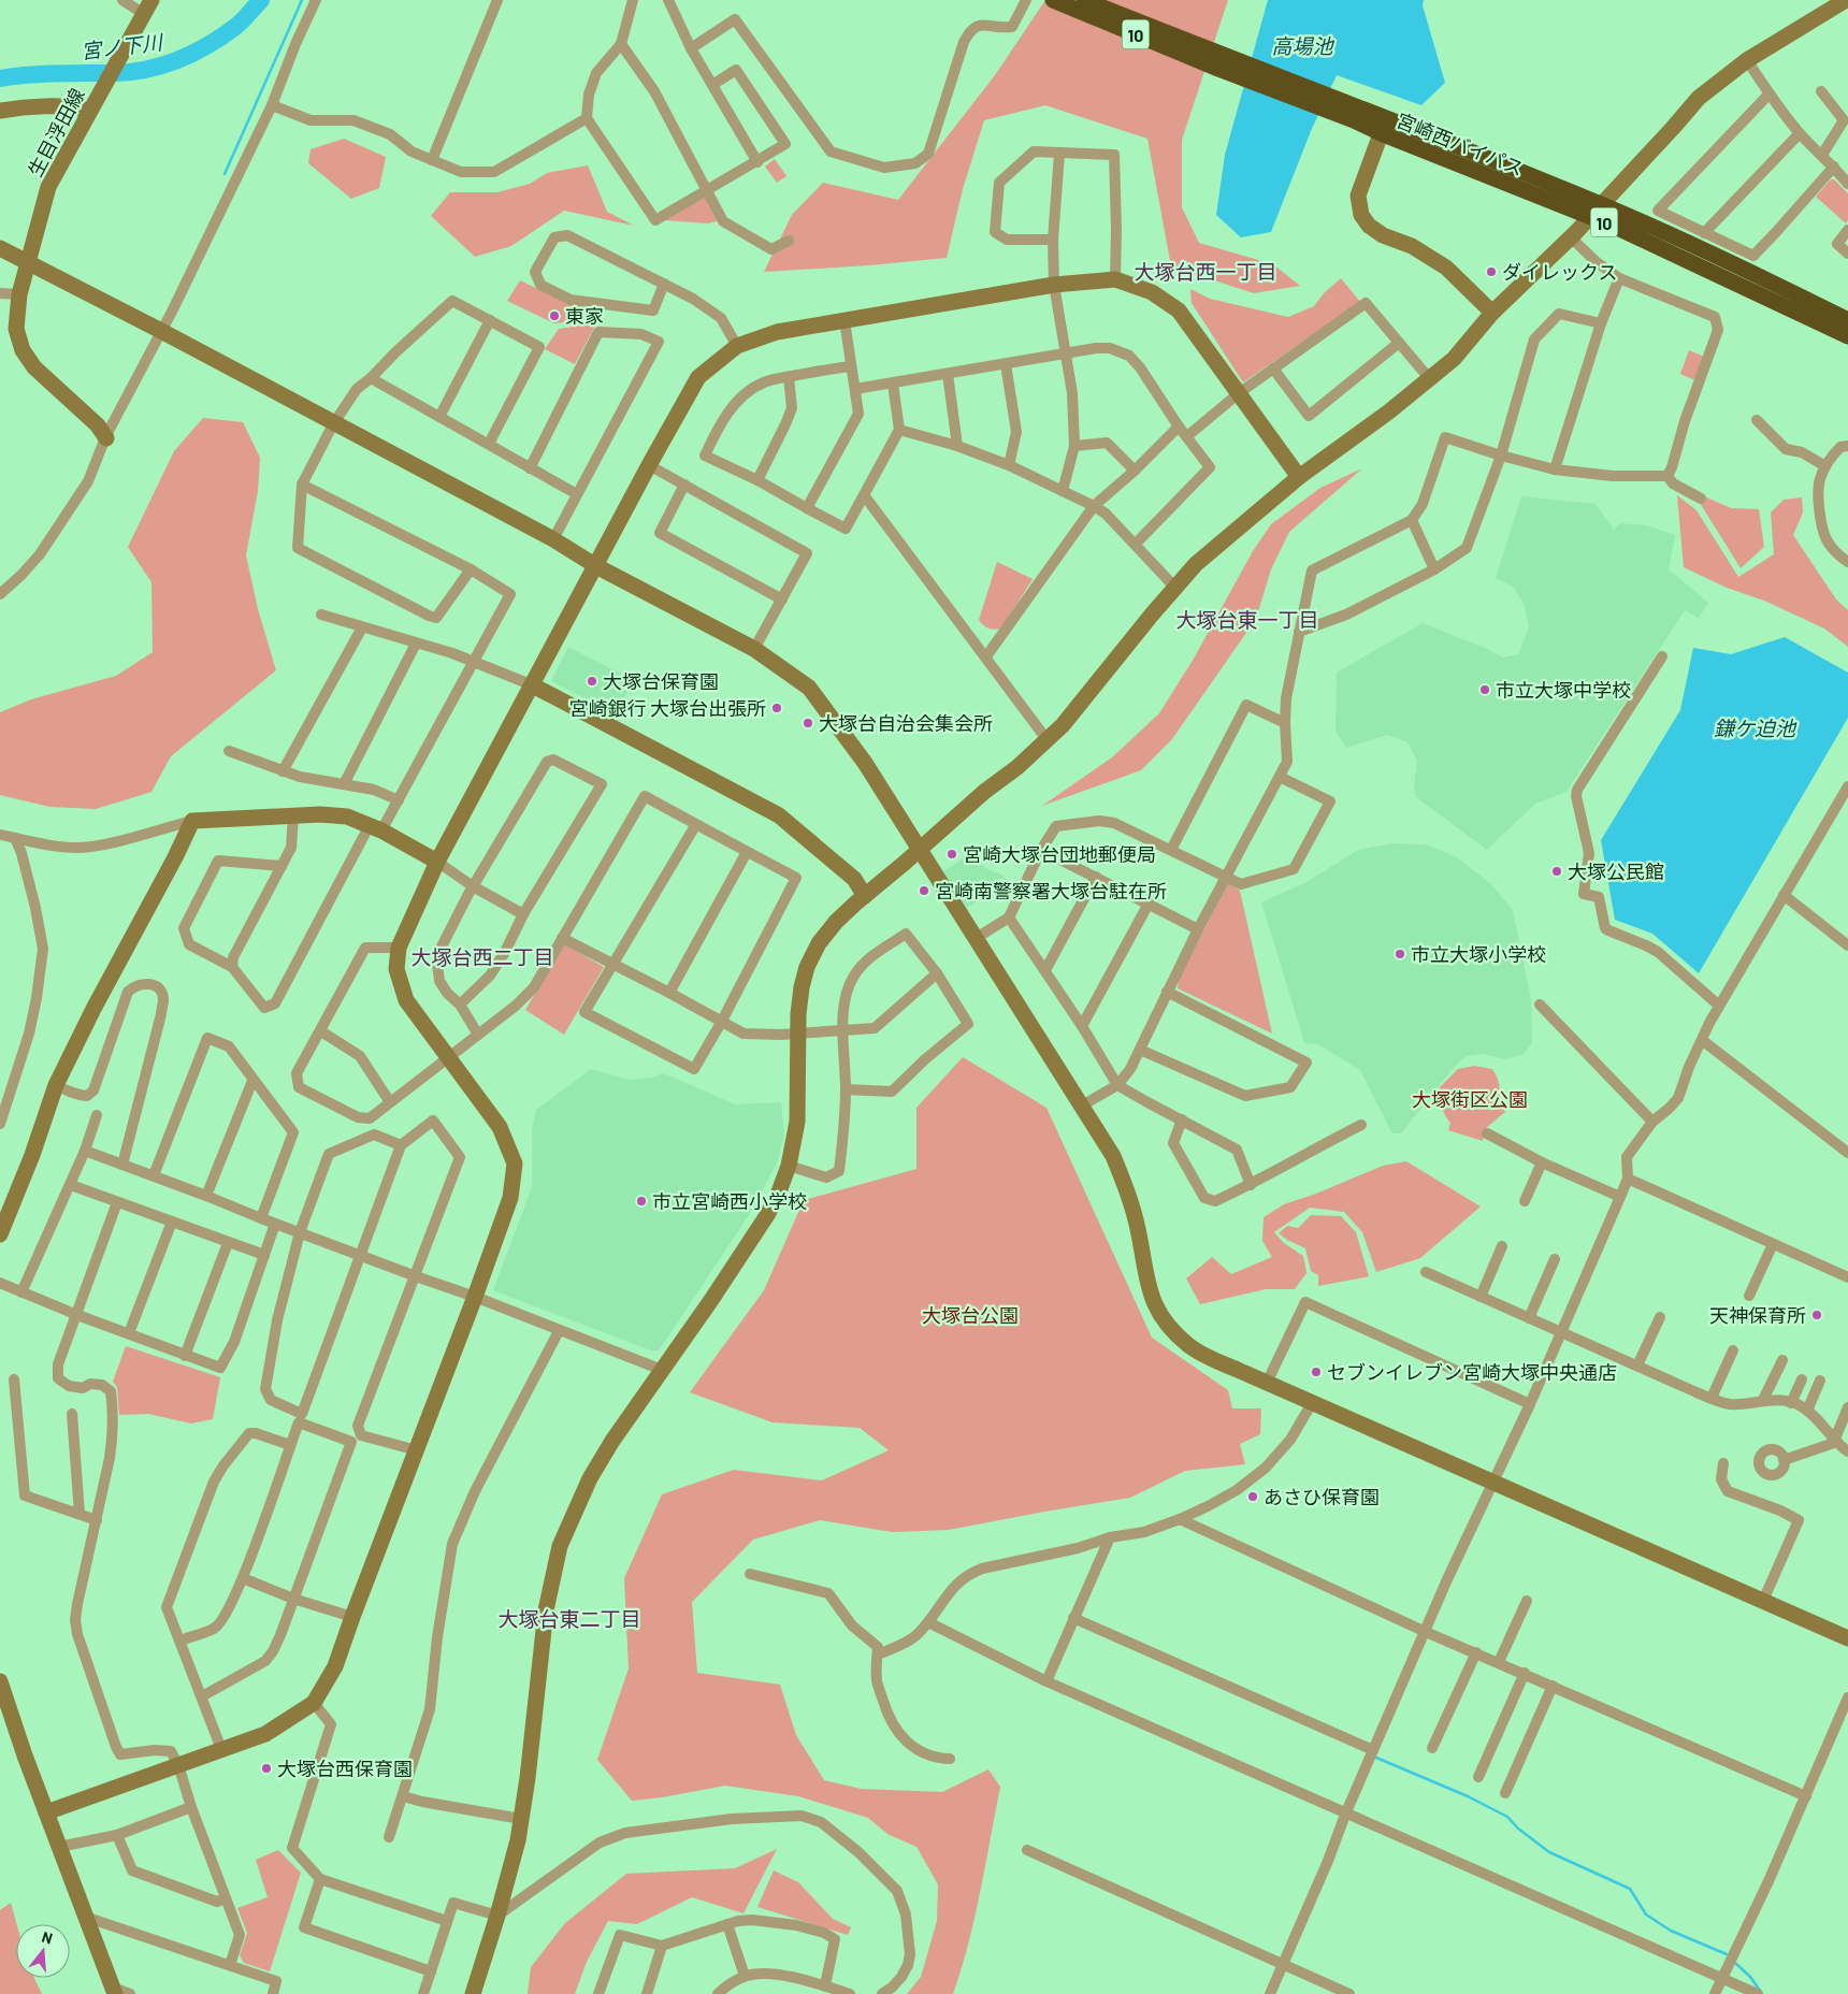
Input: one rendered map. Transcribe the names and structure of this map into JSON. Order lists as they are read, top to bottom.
{
  "streets": {
    "highway": ["10", "宮崎西バイパス"],
    "street": ["生目浮田線"]
  },
  "districts": [
    "大塚台西一丁目",
    "大塚台東一丁目",
    "大塚台西二丁目",
    "大塚台東二丁目"
  ],
  "water": ["高場池", "宮ノ下川", "鎌ケ迫池"],
  "parks": ["大塚街区公園", "大塚台公園"],
  "places": [
    "ダイレックス",
    "東家",
    "大塚台保育園",
    "市立大塚中学校",
    "宮崎銀行 大塚台出張所",
    "大塚台自治会集会所",
    "宮崎大塚台団地郵便局",
    "大塚公民館",
    "宮崎南警察署大塚台駐在所",
    "市立大塚小学校",
    "市立宮崎西小学校",
    "天神保育所",
    "セブンイレブン宮崎大塚中央通店",
    "あさひ保育園",
    "大塚台西保育園"
  ],
  "north": "top"
}
